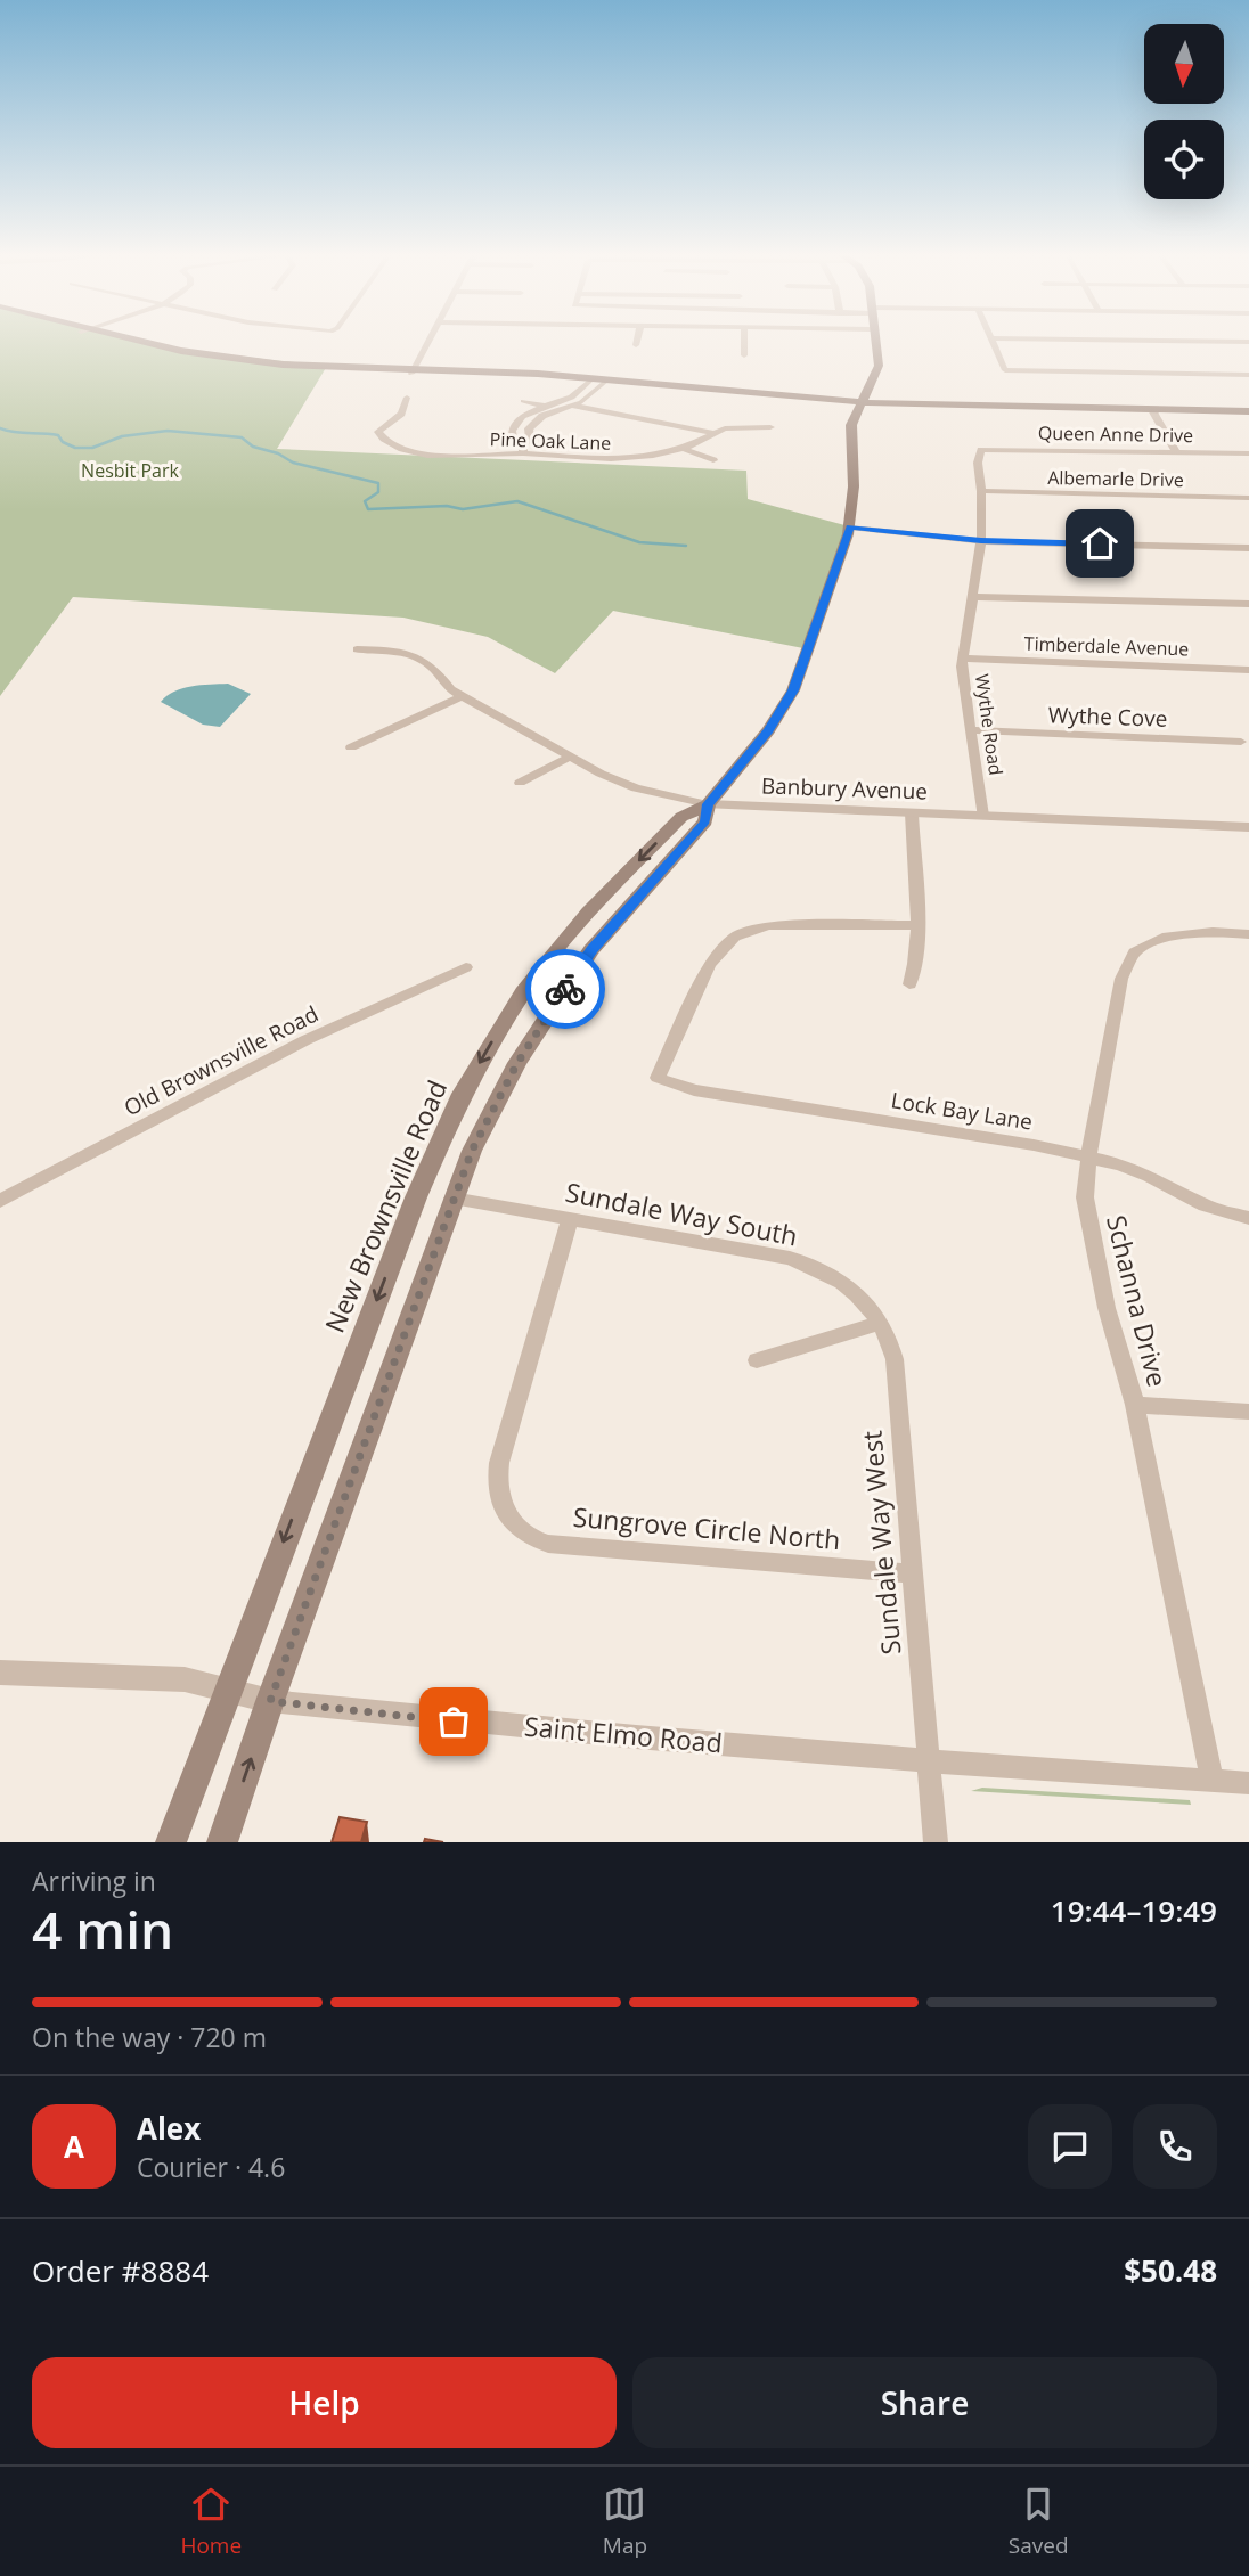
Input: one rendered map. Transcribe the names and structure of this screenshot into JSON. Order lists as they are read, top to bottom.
{
  "streets": {
    "main road": ["New Brownsville Road"],
    "street": [
      "Queen Anne Drive",
      "Pine Oak Lane",
      "Albemarle Drive",
      "Timberdale Avenue",
      "Wythe Cove",
      "Wythe Road",
      "Banbury Avenue",
      "Old Brownsville Road",
      "Lock Bay Lane",
      "Sundale Way South",
      "Schanna Drive",
      "Sungrove Circle North",
      "Sundale Way West",
      "Saint Elmo Road"
    ]
  },
  "crossings": [
    ["Queen Anne Drive", "Wythe Road"],
    ["Albemarle Drive", "Wythe Road"],
    ["Timberdale Avenue", "Wythe Road"],
    ["Wythe Cove", "Wythe Road"],
    ["Wythe Road", "Banbury Avenue"],
    ["Banbury Avenue", "New Brownsville Road"],
    ["Lock Bay Lane", "Schanna Drive"],
    ["New Brownsville Road", "Saint Elmo Road"],
    ["Sundale Way South", "Sundale Way West"],
    ["Schanna Drive", "Saint Elmo Road"],
    ["Sungrove Circle North", "Sundale Way West"],
    ["Sundale Way West", "Saint Elmo Road"]
  ],
  "parks": ["Nesbit Park"],
  "north": "bottom",
  "page": {
    "heading": ["4 min", "Arriving in", "19:44–19:49"],
    "panel": [
      "Alex",
      "Courier · 4.6",
      "Order #8884",
      "$50.48"
    ],
    "bar": "On the way · 720 m",
    "round": "A",
    "buttons": ["Help", "Share"],
    "tabs": ["Home", "Map", "Saved"]
  }
}
